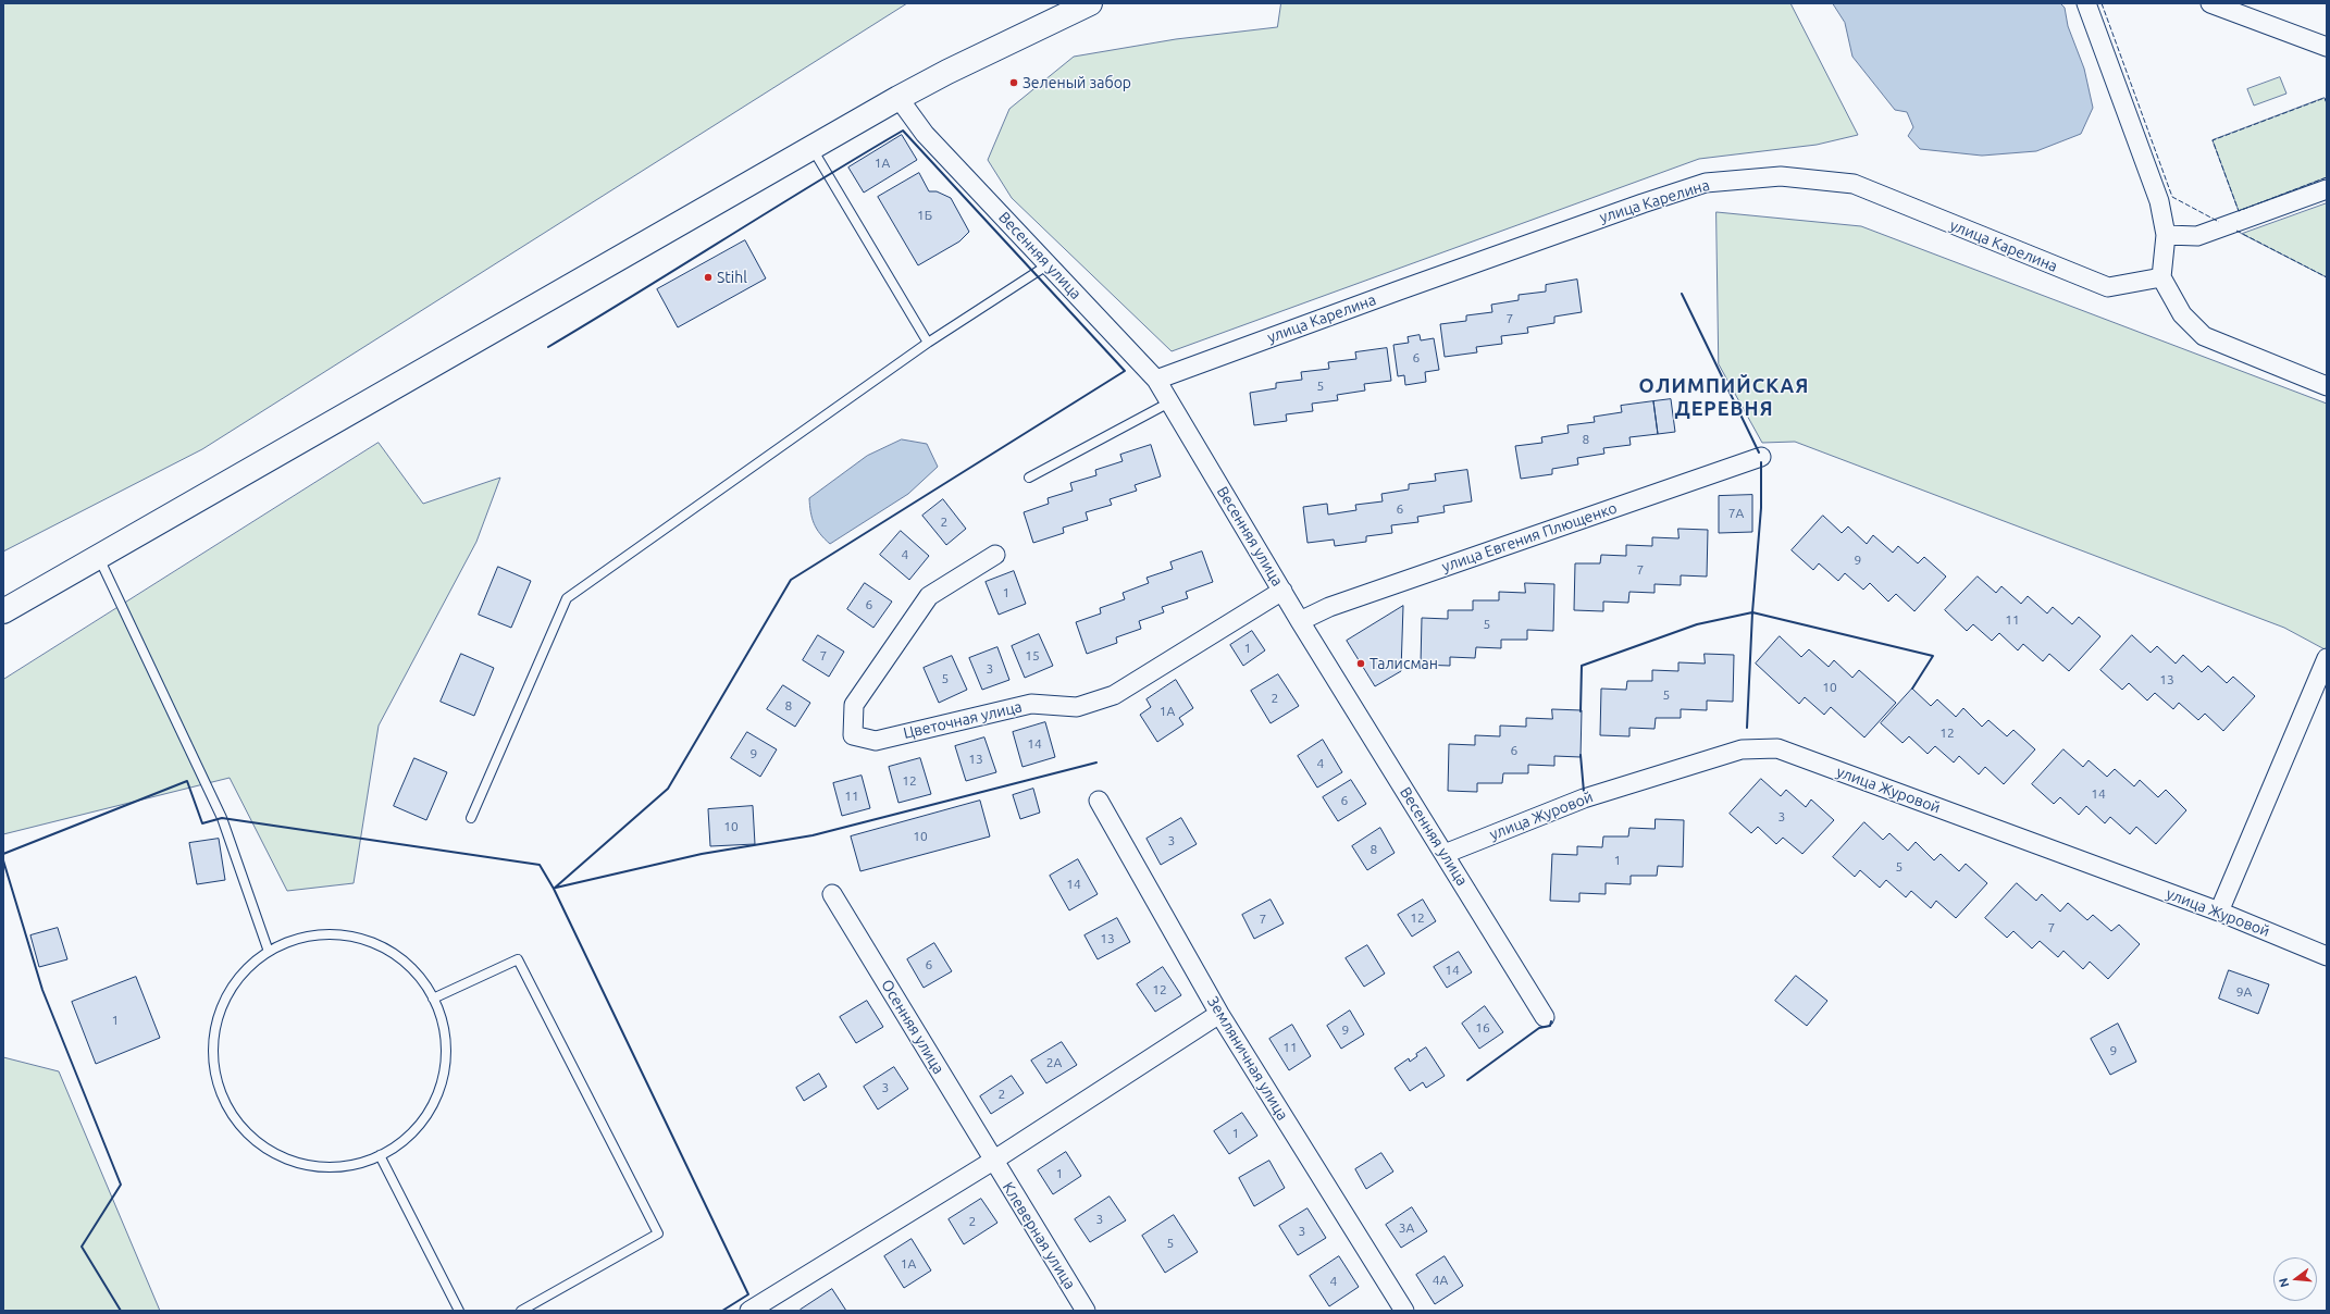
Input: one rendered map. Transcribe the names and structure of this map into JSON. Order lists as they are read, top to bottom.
{
  "streets": {
    "street": [
      "улица Карелина",
      "Весенняя улица",
      "улица Евгения Плющенко",
      "Цветочная улица",
      "улица Журовой",
      "Осенняя улица",
      "Земляничная улица",
      "Клеверная улица"
    ]
  },
  "crossings": [
    ["улица Карелина", "Весенняя улица"],
    ["Весенняя улица", "улица Евгения Плющенко"],
    ["Весенняя улица", "Цветочная улица"],
    ["Весенняя улица", "улица Журовой"],
    ["Осенняя улица", "Клеверная улица"]
  ],
  "districts": ["ОЛИМПИЙСКАЯ ДЕРЕВНЯ"],
  "places": ["Зеленый забор", "Stihl", "Талисман"],
  "house_numbers": [
    "1А",
    "1Б",
    "7",
    "6",
    "5",
    "8",
    "6",
    "7А",
    "2",
    "4",
    "9",
    "7",
    "1",
    "6",
    "11",
    "5",
    "1",
    "7",
    "15",
    "3",
    "5",
    "13",
    "10",
    "5",
    "2",
    "8",
    "1А",
    "12",
    "14",
    "6",
    "9",
    "13",
    "4",
    "12",
    "14",
    "11",
    "6",
    "3",
    "10",
    "10",
    "3",
    "8",
    "1",
    "5",
    "14",
    "12",
    "7",
    "7",
    "13",
    "6",
    "14",
    "12",
    "9А",
    "1",
    "16",
    "9",
    "11",
    "9",
    "2А",
    "3",
    "2",
    "1",
    "1",
    "3",
    "2",
    "3А",
    "3",
    "5",
    "1А",
    "4А",
    "4"
  ],
  "north": "left"
}
